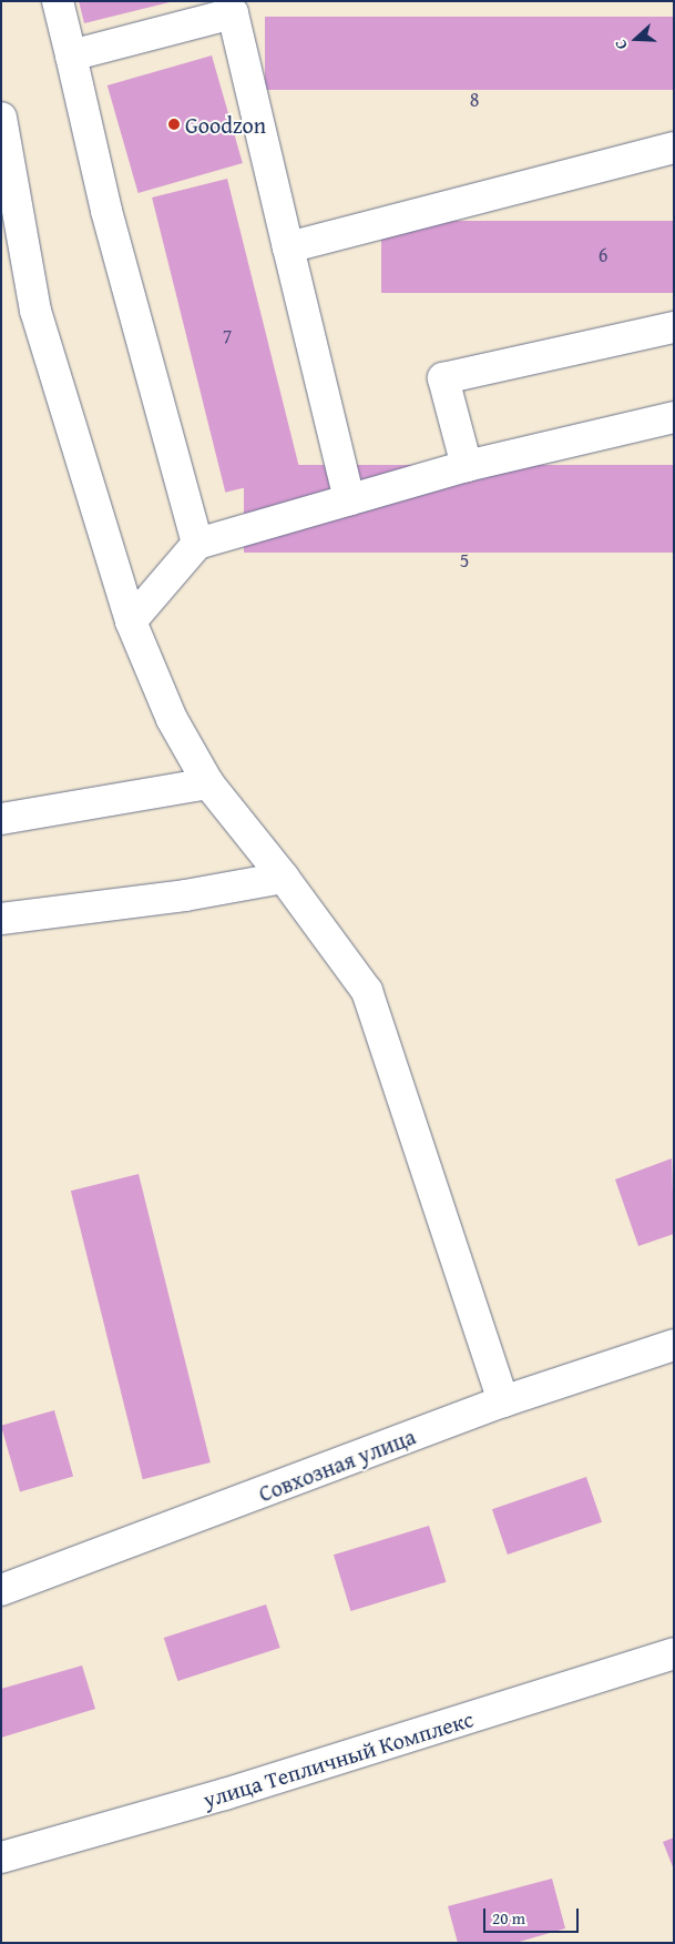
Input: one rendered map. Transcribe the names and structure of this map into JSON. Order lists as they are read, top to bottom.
{
  "streets": {
    "street": ["Совхозная улица", "улица Тепличный Комплекс"]
  },
  "places": ["Goodzon"],
  "house_numbers": [
    "8",
    "6",
    "7",
    "5"
  ],
  "scale_bar": "20 m",
  "north": "left"
}
